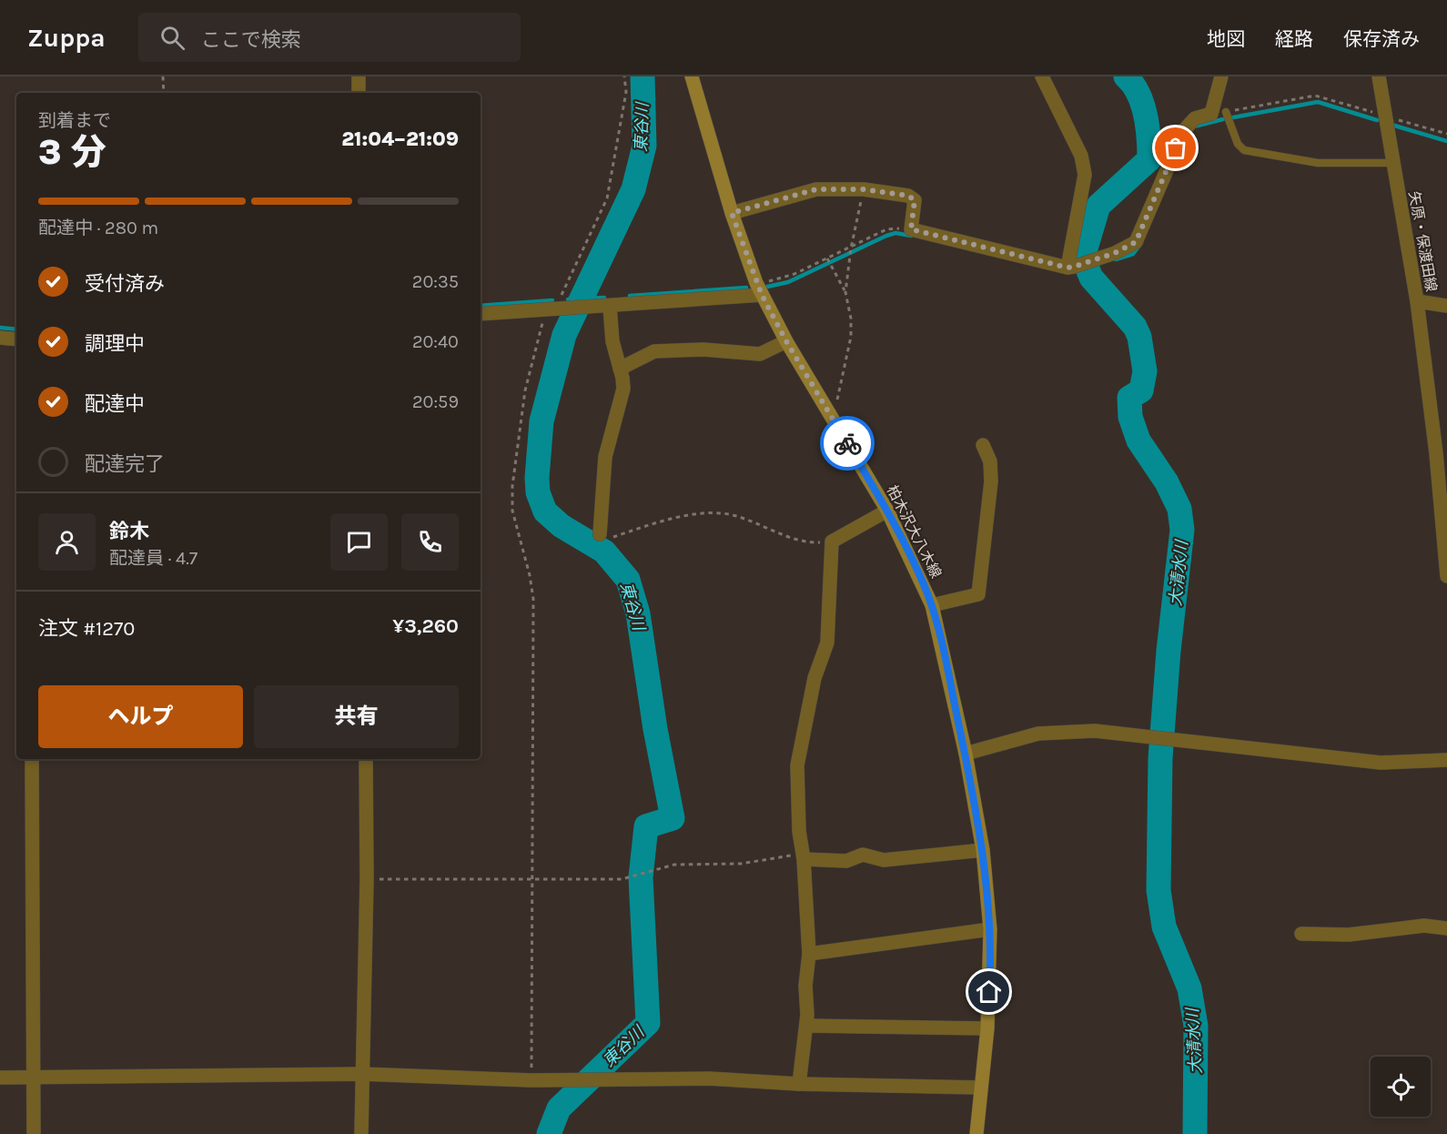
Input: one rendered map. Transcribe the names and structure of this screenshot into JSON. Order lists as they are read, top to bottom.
{
  "streets": {
    "main road": ["柏木沢大八木線"],
    "street": ["矢原・保渡田線"]
  },
  "water": ["東谷川", "大清水川"],
  "page": {
    "header": "Zuppa",
    "search": "ここで検索",
    "nav": ["地図", "経路", "保存済み"],
    "heading": ["3 分", "到着まで", "21:04–21:09"],
    "panel": [
      "鈴木",
      "配達員 · 4.7",
      "注文 #1270",
      "¥3,260"
    ],
    "bar": "配達中 · 280 m",
    "list": [
      ["受付済み", "20:35"],
      ["調理中", "20:40"],
      ["配達中", "20:59"],
      "配達完了"
    ],
    "buttons": ["ヘルプ", "共有"]
  }
}
